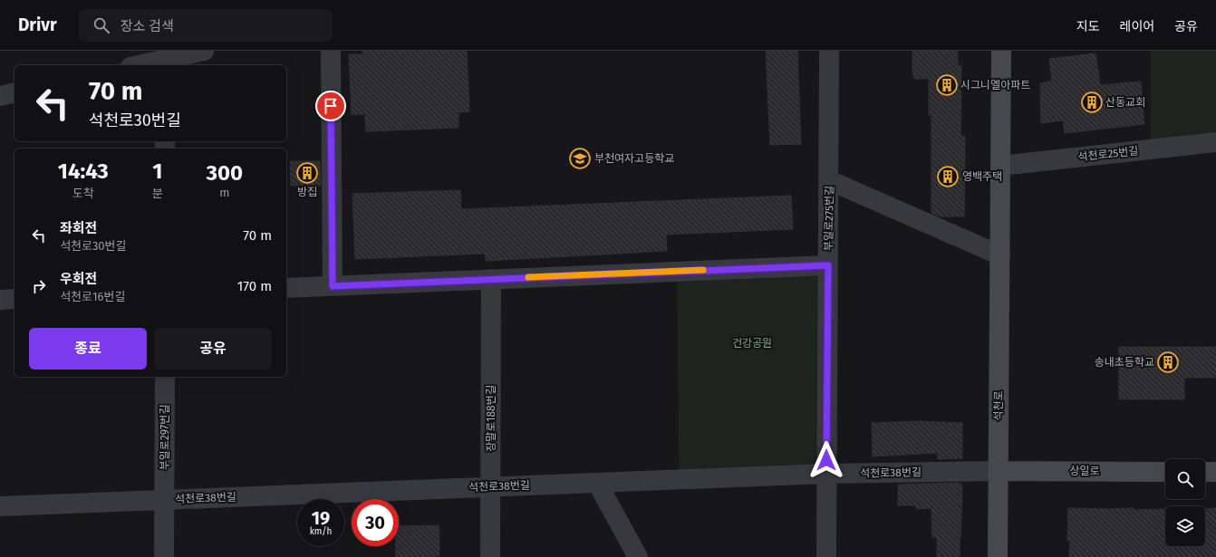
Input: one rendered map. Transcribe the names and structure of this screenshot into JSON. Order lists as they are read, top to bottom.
{
  "streets": {
    "street": [
      "석천로25번길",
      "부일로275번길",
      "석천로",
      "장말로188번길",
      "부일로297번길",
      "상일로",
      "석천로38번길"
    ]
  },
  "crossings": [
    ["석천로25번길", "석천로"],
    ["부일로275번길", "석천로38번길"],
    ["석천로", "상일로"],
    ["석천로", "석천로38번길"],
    ["장말로188번길", "석천로38번길"],
    ["부일로297번길", "석천로38번길"],
    ["상일로", "석천로38번길"]
  ],
  "parks": ["건강공원"],
  "places": {
    "building": [
      "시그니엘아파트",
      "산동교회",
      "방집",
      "영백주택",
      "송내초등학교"
    ],
    "school or university": ["부천여자고등학교"]
  },
  "page": {
    "header": "Drivr",
    "search": "장소 검색",
    "nav": ["지도", "레이어", "공유"],
    "turn": ["70 m", "석천로30번길"],
    "eta": [
      "14:43",
      "도착",
      "1",
      "분",
      "300",
      "m"
    ],
    "list": [
      {
        "name": "좌회전",
        "note": "석천로30번길",
        "value": "70 m"
      },
      {
        "name": "우회전",
        "note": "석천로16번길",
        "value": "170 m"
      }
    ],
    "buttons": ["종료", "공유"],
    "speed": "19 km/h",
    "limit": "30"
  }
}
